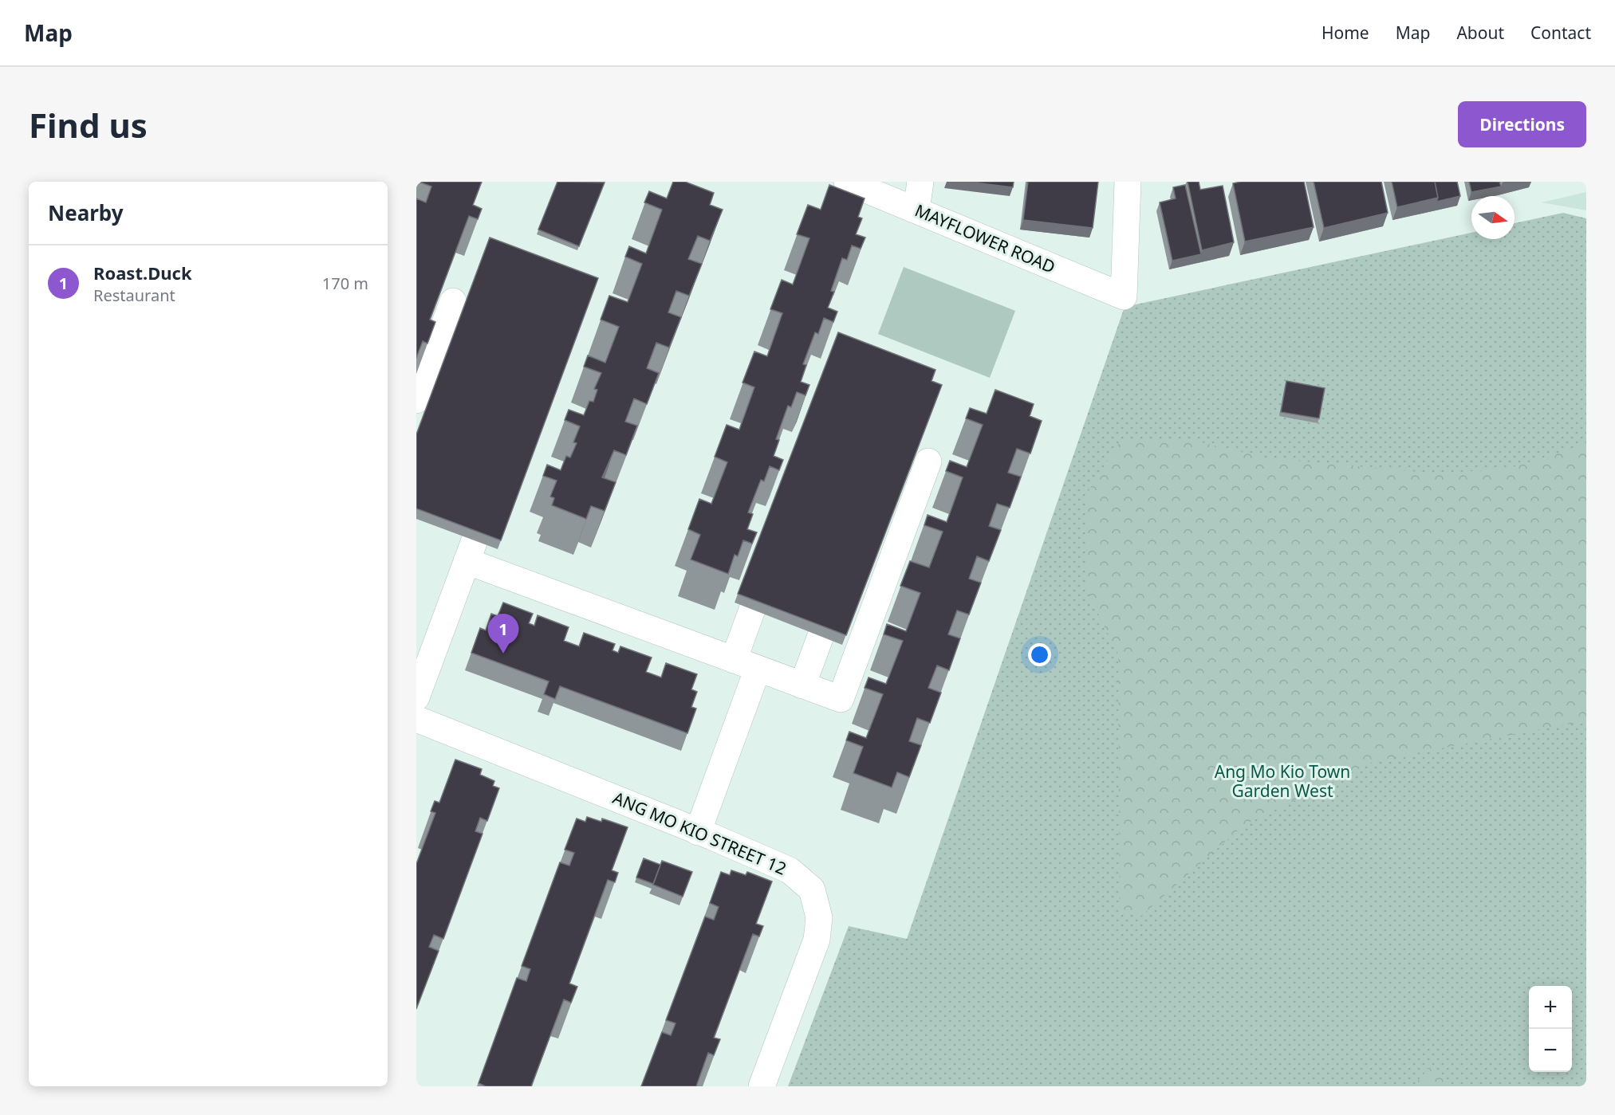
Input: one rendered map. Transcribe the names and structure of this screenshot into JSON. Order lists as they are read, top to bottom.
{
  "streets": {
    "street": ["MAYFLOWER ROAD", "ANG MO KIO STREET 12"]
  },
  "parks": ["Ang Mo Kio Town Garden West"],
  "north": "right",
  "page": {
    "header": "Map",
    "nav": [
      "Home",
      "Map",
      "About",
      "Contact"
    ],
    "buttons": "Directions",
    "title": "Find us",
    "heading": "Nearby",
    "list": [
      {
        "mark": "1",
        "name": "Roast.Duck",
        "note": "Restaurant",
        "value": "170 m"
      }
    ],
    "pins": "1",
    "map_buttons": ["+", "−"]
  }
}
